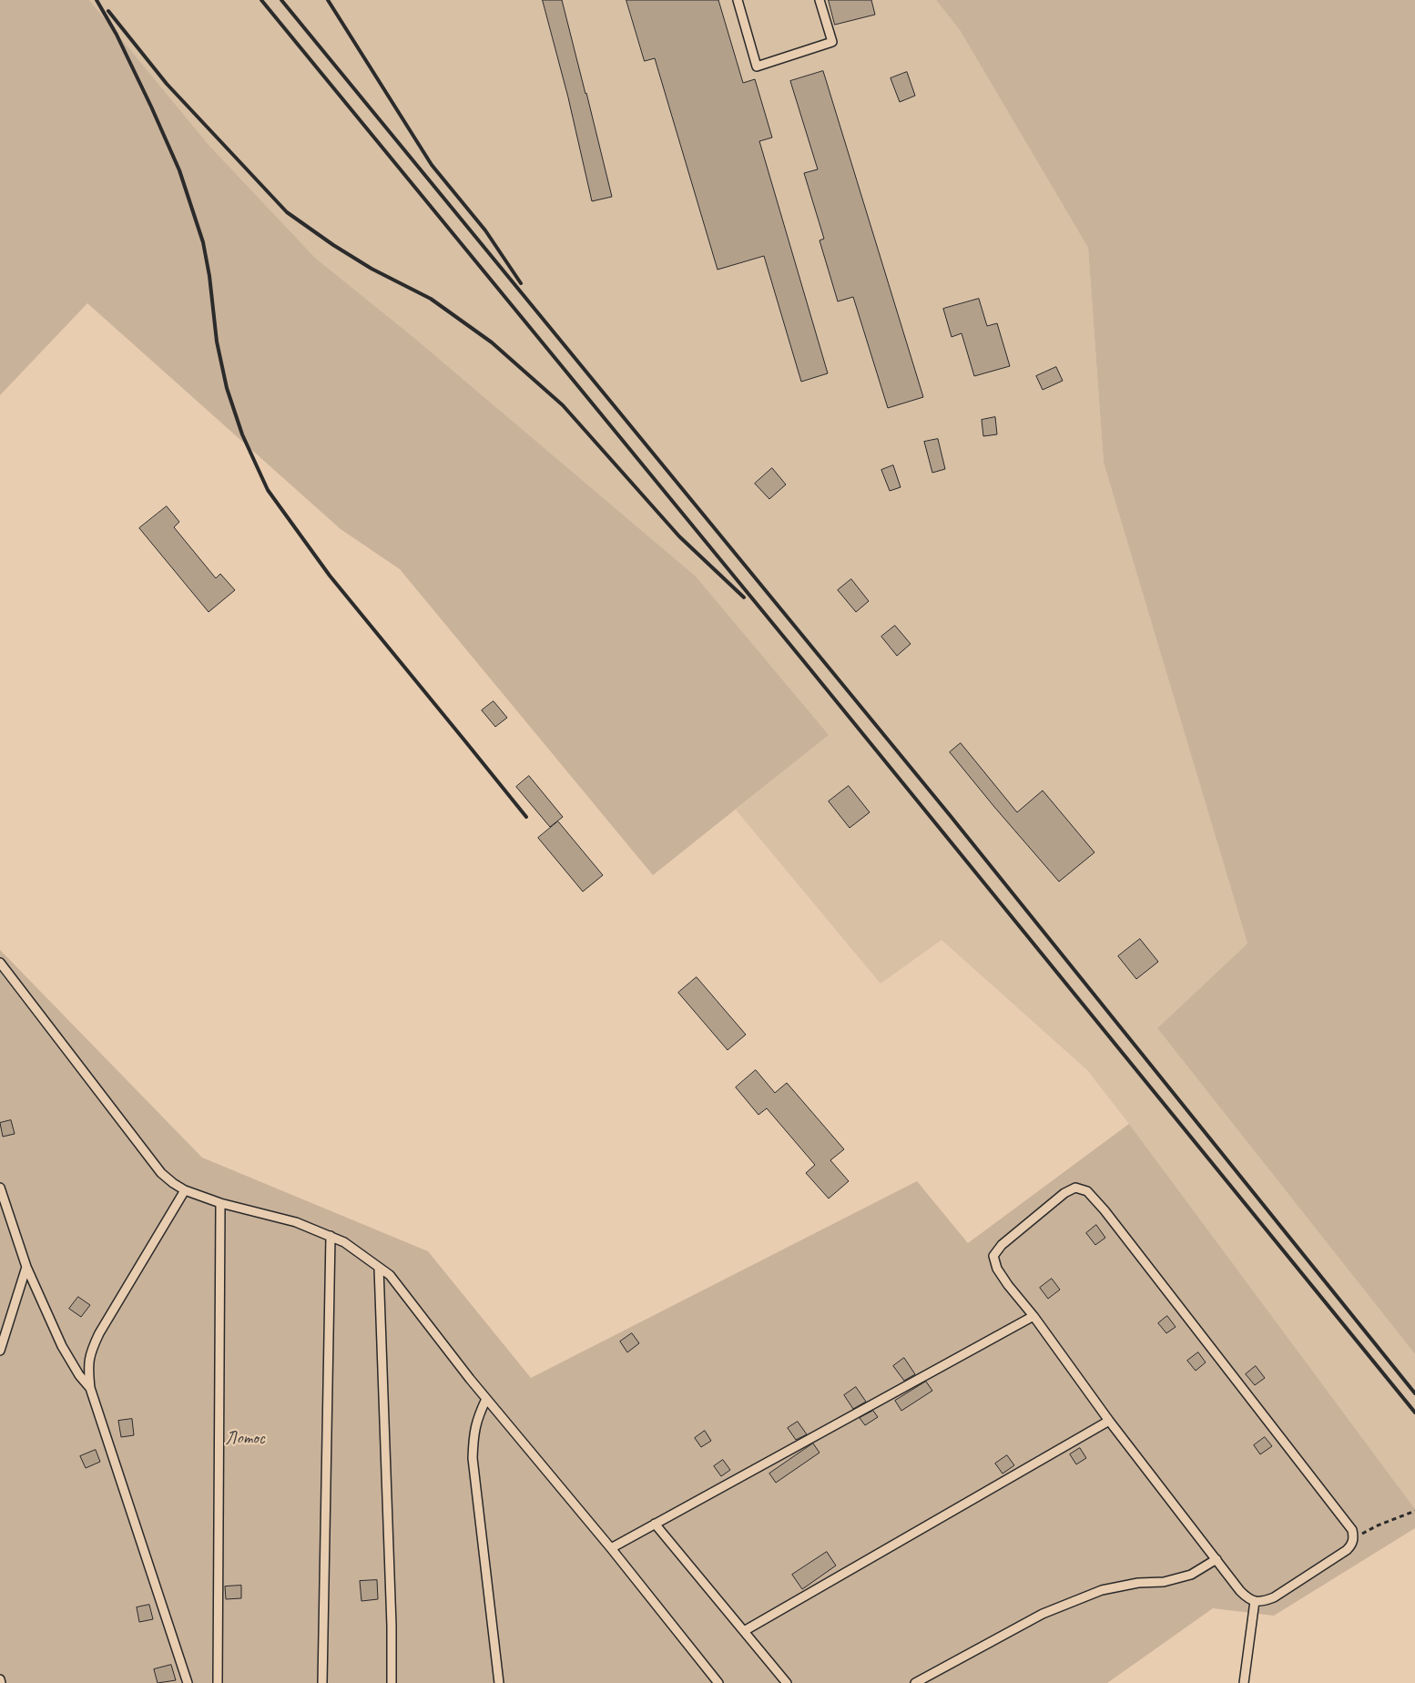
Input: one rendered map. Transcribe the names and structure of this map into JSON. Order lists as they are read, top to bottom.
{
  "parks": ["Лотос"]
}
